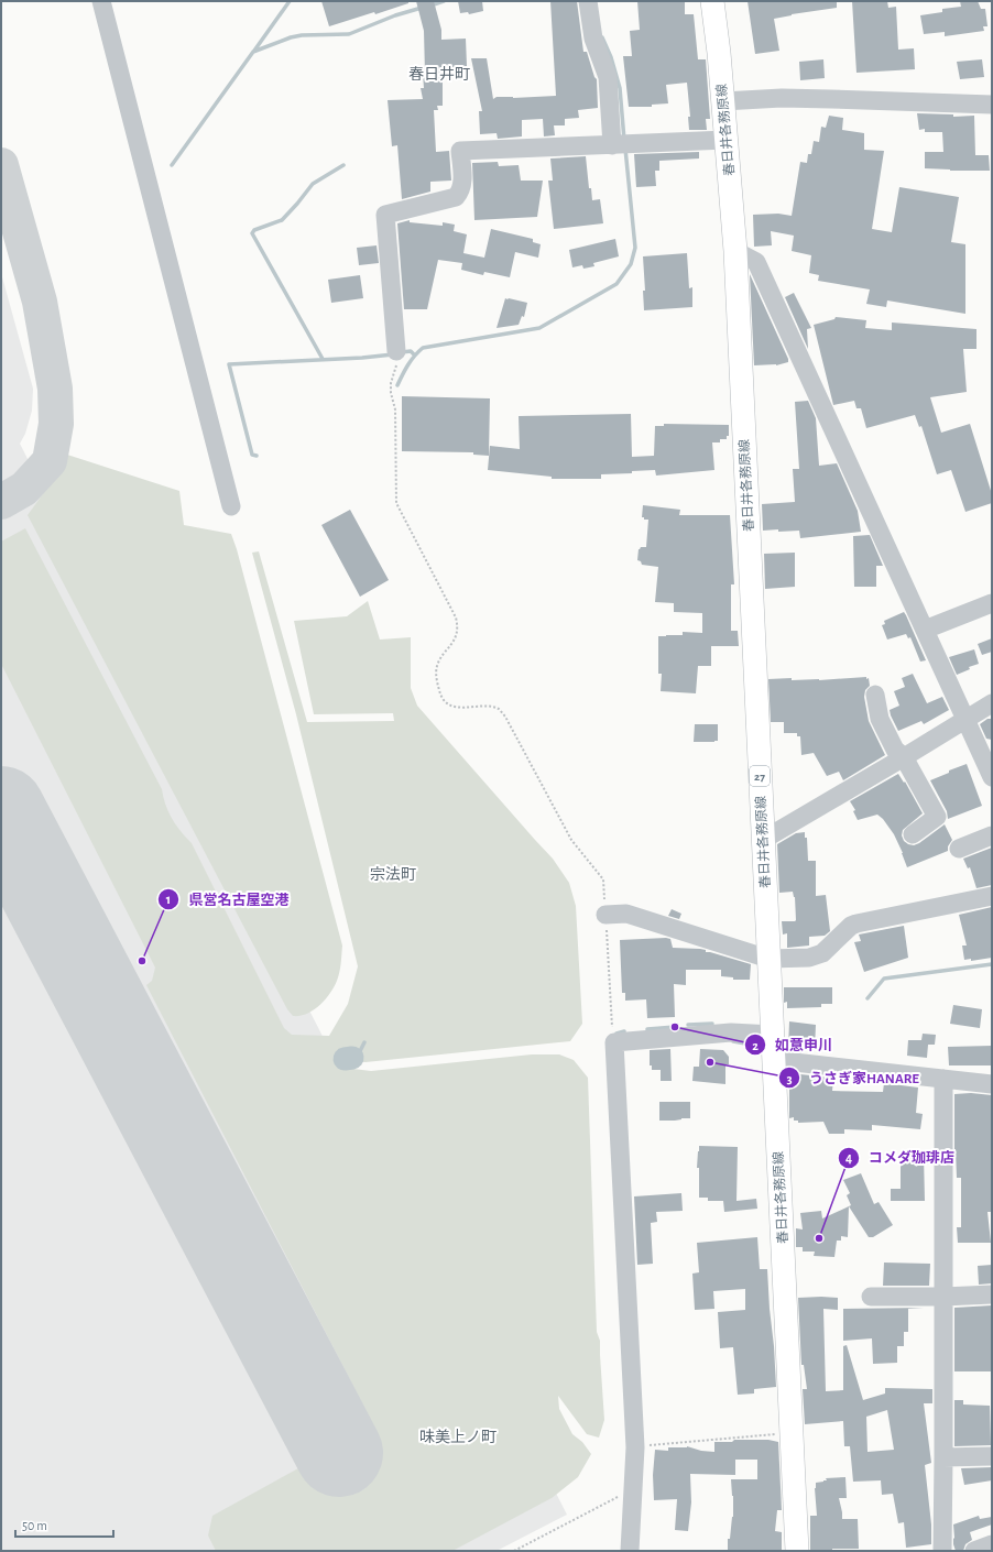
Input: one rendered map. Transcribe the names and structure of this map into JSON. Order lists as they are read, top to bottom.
{
  "streets": {
    "main road": ["春日井各務原線", "27"]
  },
  "districts": ["春日井町", "宗法町", "味美上ノ町"],
  "places": [
    "県営名古屋空港",
    "如意申川",
    "うさぎ家HANARE",
    "コメダ珈琲店"
  ],
  "scale_bar": "50 m"
}
